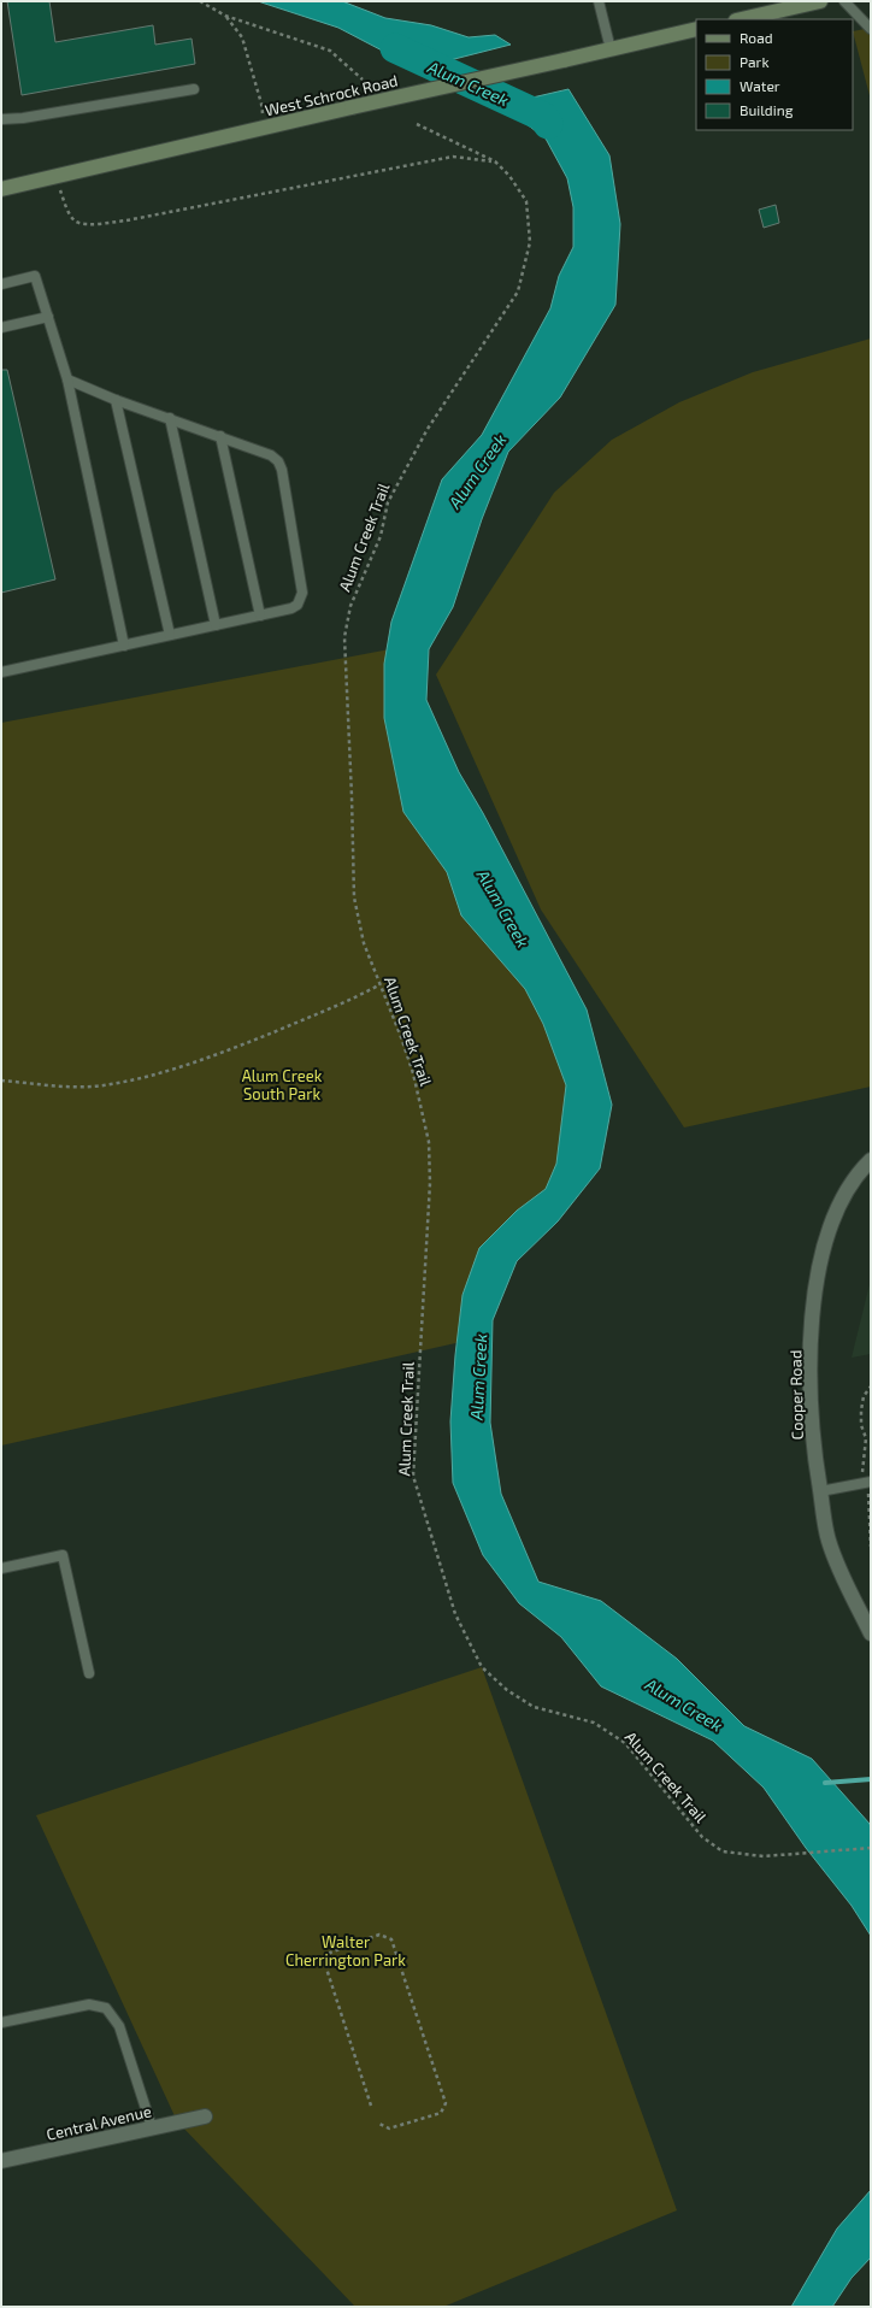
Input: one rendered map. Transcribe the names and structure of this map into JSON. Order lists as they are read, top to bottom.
{
  "streets": {
    "main road": ["West Schrock Road"],
    "street": ["Cooper Road", "Central Avenue"],
    "path": ["Alum Creek Trail"]
  },
  "water": ["Alum Creek"],
  "parks": ["Alum Creek South Park", "Walter Cherrington Park"],
  "legend": [
    "Road",
    "Park",
    "Water",
    "Building"
  ]
}
